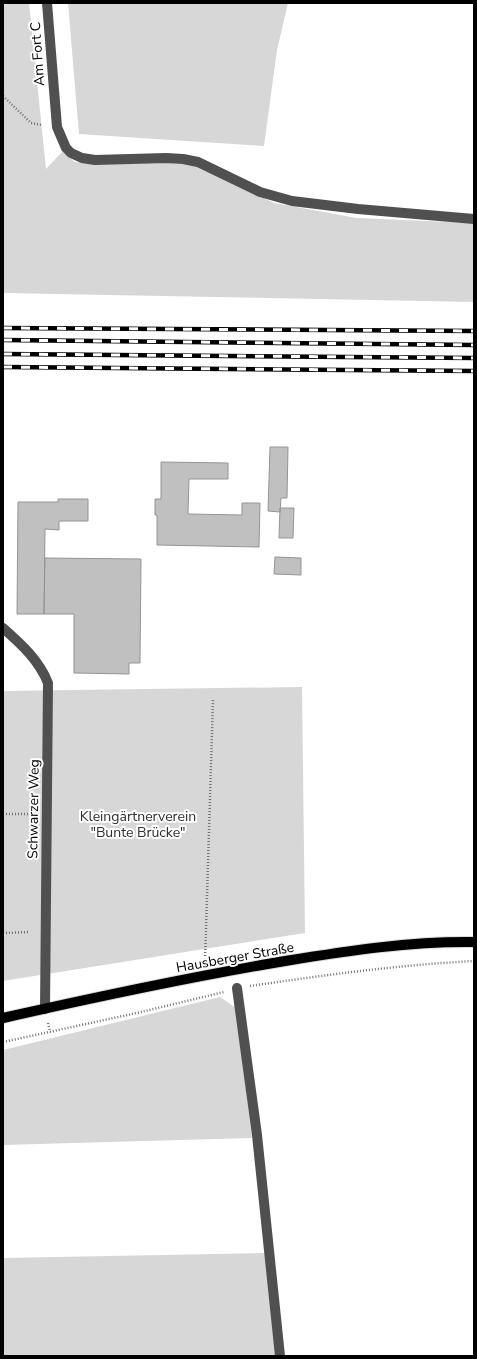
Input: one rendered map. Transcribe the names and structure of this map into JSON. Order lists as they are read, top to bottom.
{
  "streets": {
    "main road": ["Hausberger Straße"],
    "street": ["Am Fort C", "Schwarzer Weg"]
  },
  "crossings": [
    ["Schwarzer Weg", "Hausberger Straße"]
  ],
  "parks": ["Kleingärtnerverein \"Bunte Brücke\""]
}
